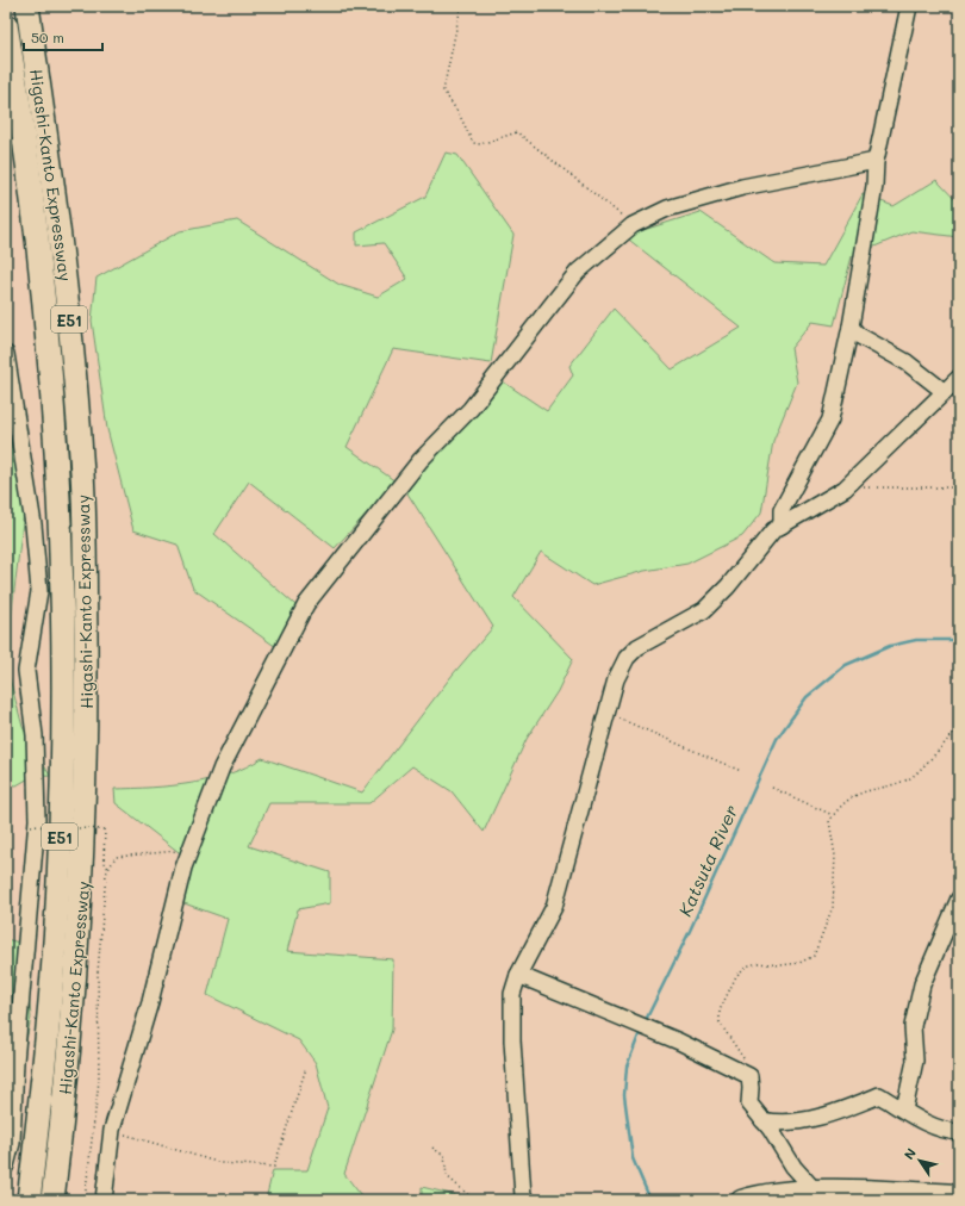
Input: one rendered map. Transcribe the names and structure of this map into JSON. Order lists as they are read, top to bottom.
{
  "streets": {
    "highway": ["Higashi-Kanto Expressway", "E51"]
  },
  "water": ["Katsuta River"],
  "scale_bar": "50 m",
  "north": "top left"
}
